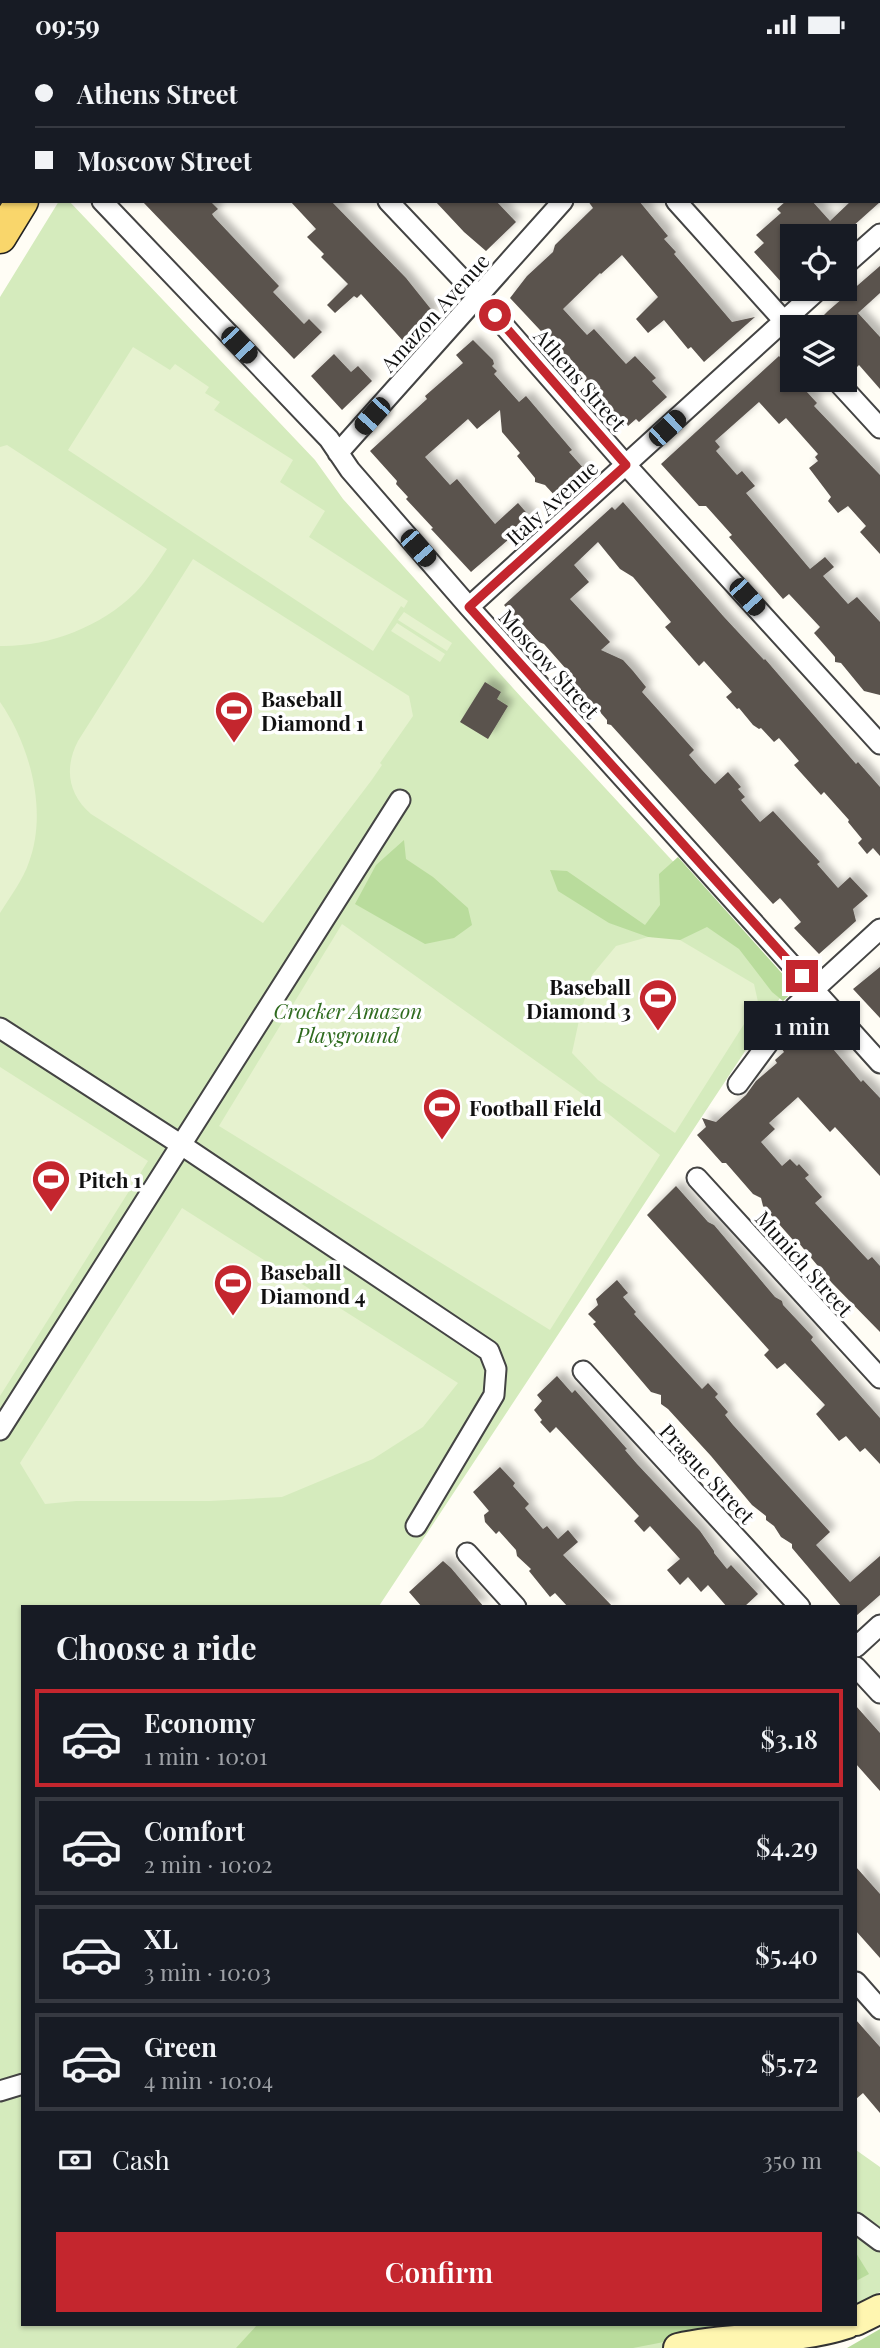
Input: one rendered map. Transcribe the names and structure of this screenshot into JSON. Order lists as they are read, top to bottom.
{
  "streets": {
    "street": [
      "Amazon Avenue",
      "Athens Street",
      "Italy Avenue",
      "Moscow Street",
      "Munich Street",
      "Prague Street"
    ]
  },
  "crossings": [
    ["Amazon Avenue", "Athens Street"],
    ["Amazon Avenue", "Moscow Street"],
    ["Athens Street", "Italy Avenue"],
    ["Italy Avenue", "Moscow Street"]
  ],
  "parks": ["Crocker Amazon Playground"],
  "places": {
    "sports": [
      "Baseball Diamond 1",
      "Baseball Diamond 3",
      "Football Field",
      "Pitch 1",
      "Baseball Diamond 4"
    ]
  },
  "page": {
    "status": "09:59",
    "banner": ["Athens Street", "Moscow Street"],
    "bubble": "1 min",
    "heading": "Choose a ride",
    "list": [
      {
        "name": "Economy",
        "note": "1 min · 10:01",
        "value": "$3.18"
      },
      {
        "name": "Comfort",
        "note": "2 min · 10:02",
        "value": "$4.29"
      },
      {
        "name": "XL",
        "note": "3 min · 10:03",
        "value": "$5.40"
      },
      {
        "name": "Green",
        "note": "4 min · 10:04",
        "value": "$5.72"
      }
    ],
    "pay": ["Cash", "350 m"],
    "buttons": "Confirm"
  }
}
